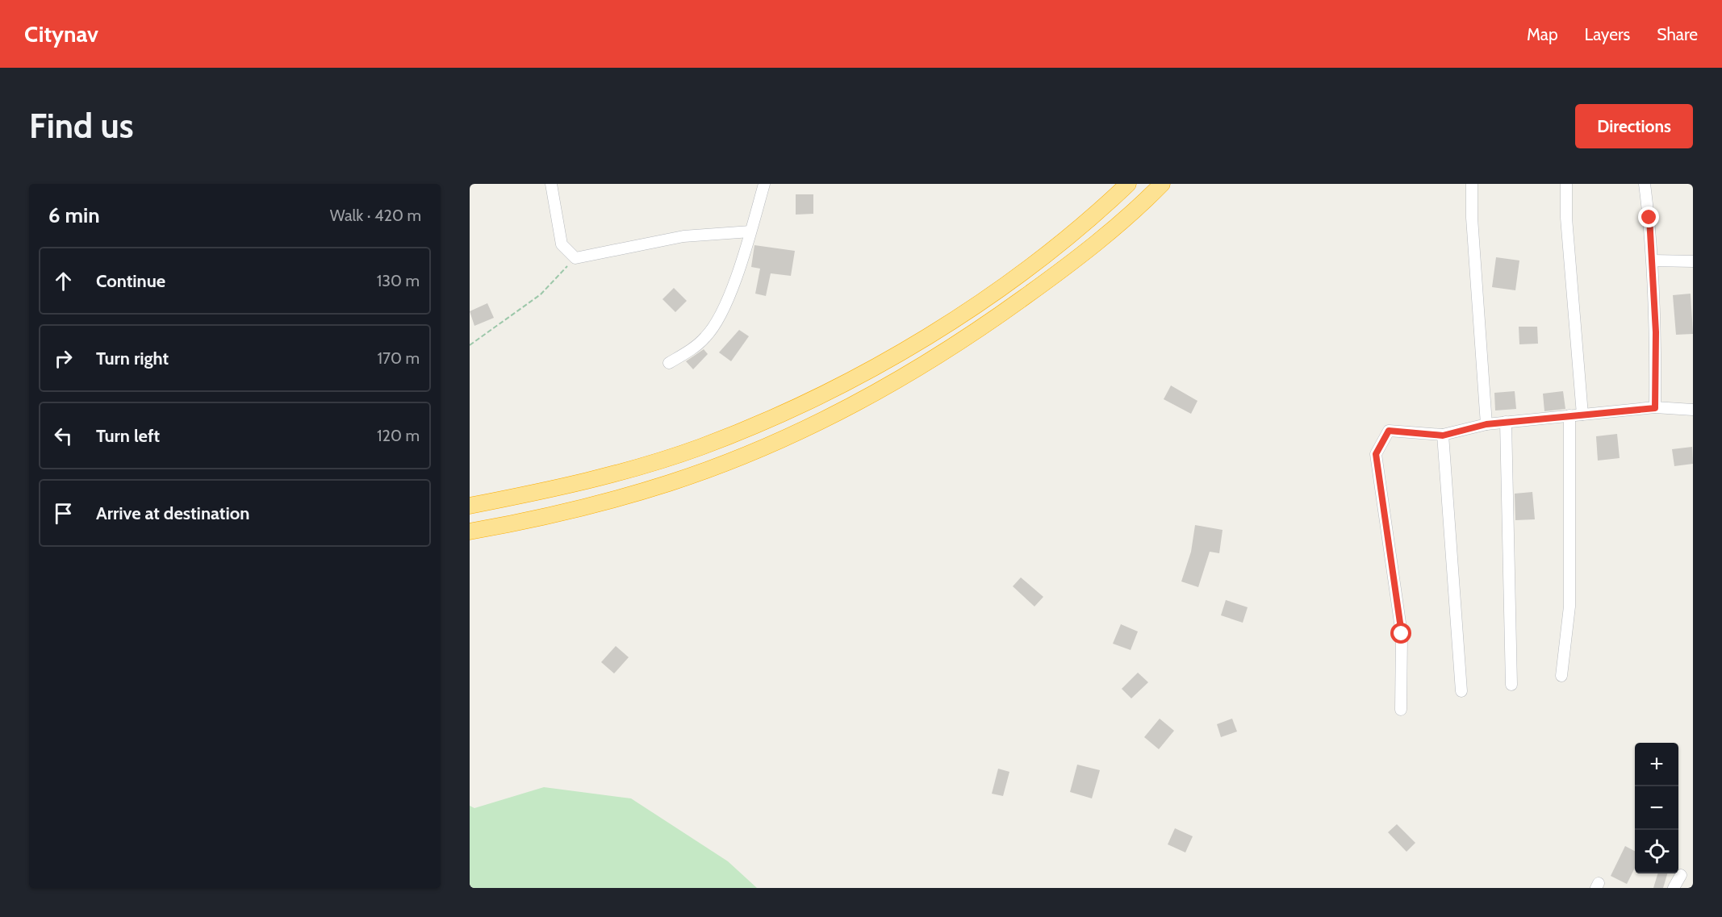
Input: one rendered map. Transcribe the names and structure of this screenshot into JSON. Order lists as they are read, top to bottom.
{
  "page": {
    "header": "Citynav",
    "nav": ["Map", "Layers", "Share"],
    "buttons": "Directions",
    "title": "Find us",
    "heading": ["6 min", "Walk · 420 m"],
    "list": [
      ["Continue", "130 m"],
      ["Turn right", "170 m"],
      ["Turn left", "120 m"],
      "Arrive at destination"
    ],
    "map_buttons": ["+", "−"]
  }
}
